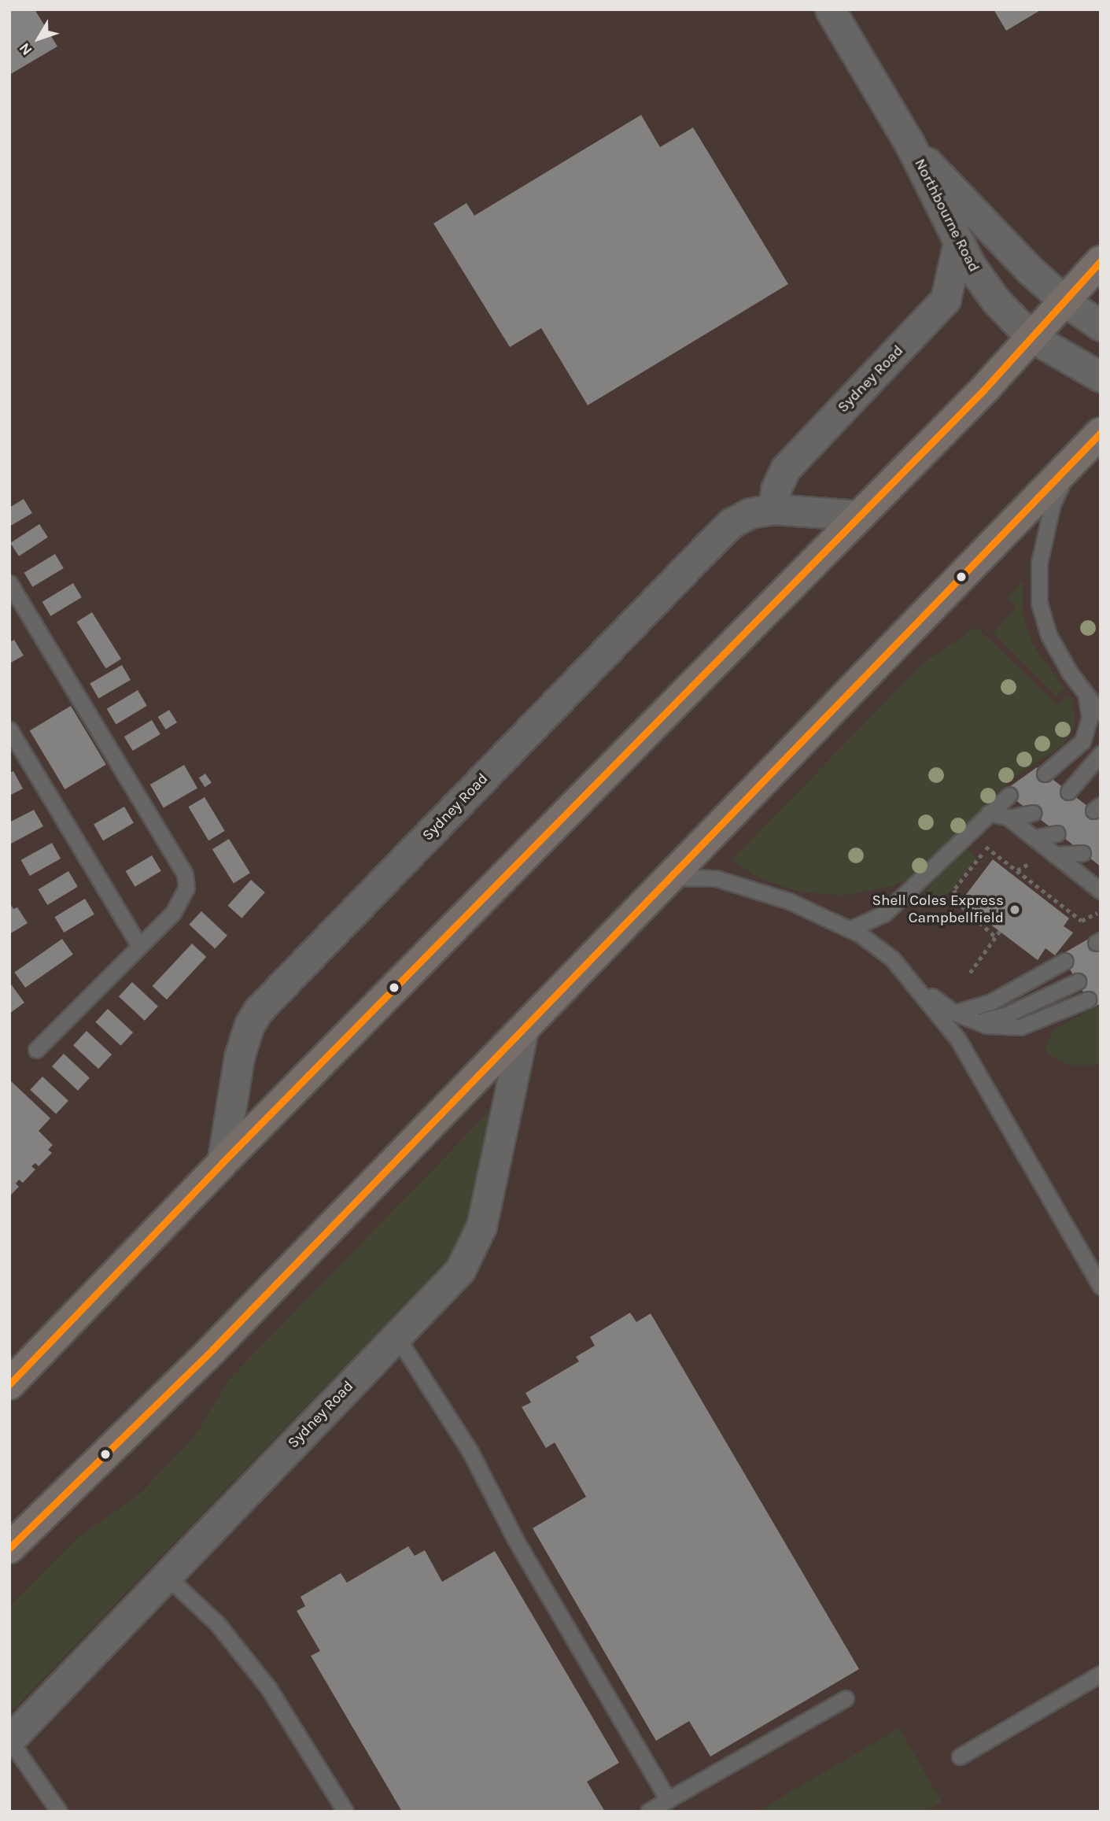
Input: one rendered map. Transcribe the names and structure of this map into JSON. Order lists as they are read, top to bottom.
{
  "streets": {
    "street": ["Northbourne Road", "Sydney Road"]
  },
  "crossings": [
    ["Northbourne Road", "Sydney Road"]
  ],
  "places": ["Shell Coles Express Campbellfield"],
  "north": "bottom left"
}
